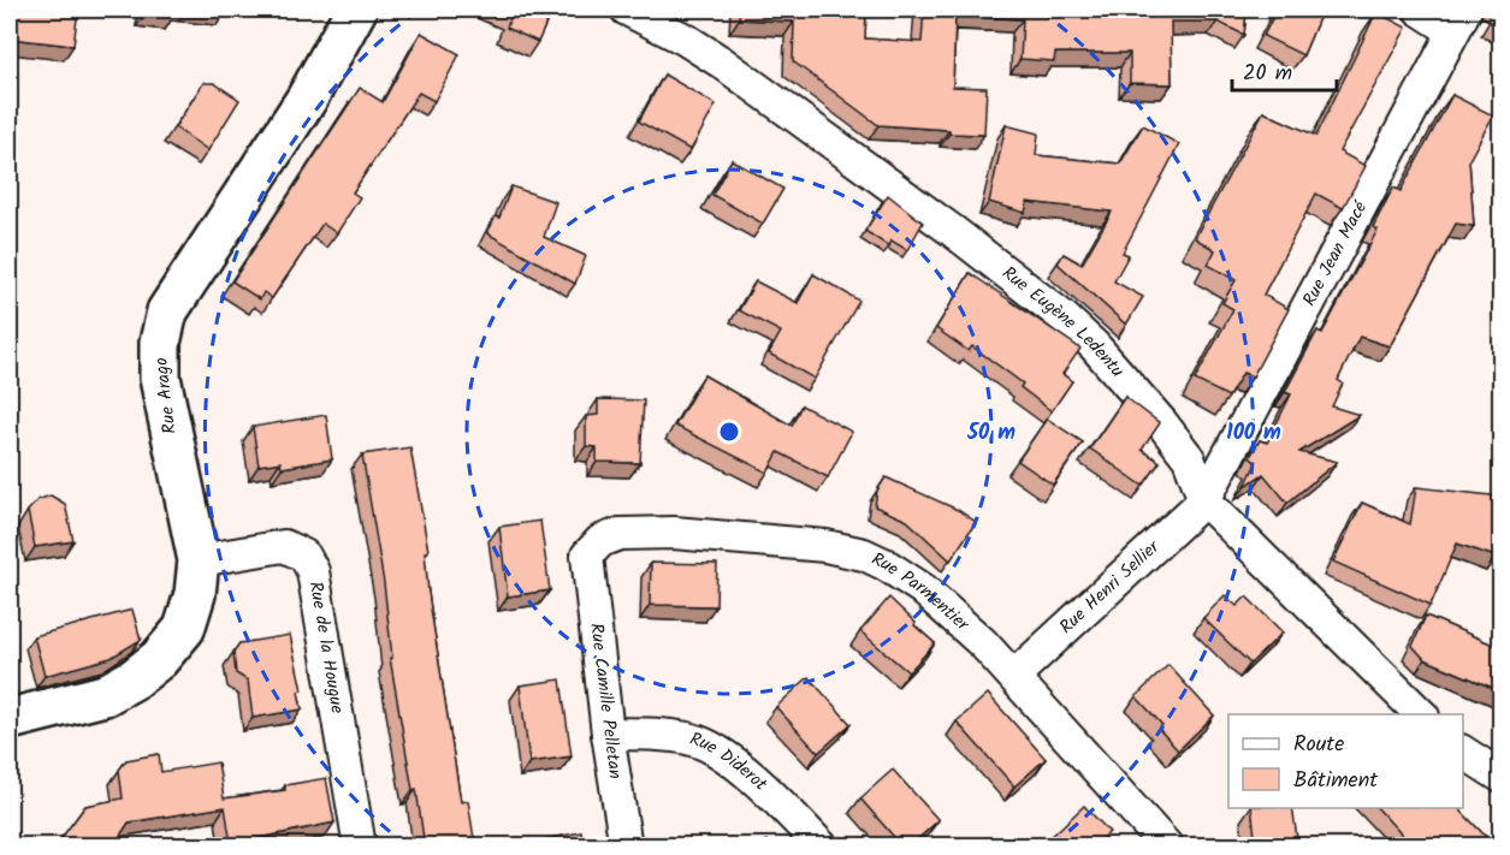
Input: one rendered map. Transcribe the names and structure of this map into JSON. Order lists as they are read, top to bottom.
{
  "streets": {
    "street": [
      "Rue Jean Macé",
      "Rue Eugène Ledentu",
      "Rue Arago",
      "Rue Henri Sellier",
      "Rue Parmentier",
      "Rue de la Hougue",
      "Rue Camille Pelletan",
      "Rue Diderot"
    ]
  },
  "crossings": [
    ["Rue Jean Macé", "Rue Eugène Ledentu"],
    ["Rue Jean Macé", "Rue Henri Sellier"],
    ["Rue Eugène Ledentu", "Rue Henri Sellier"],
    ["Rue Arago", "Rue de la Hougue"],
    ["Rue Henri Sellier", "Rue Parmentier"],
    ["Rue Parmentier", "Rue Camille Pelletan"],
    ["Rue Camille Pelletan", "Rue Diderot"]
  ],
  "legend": ["Route", "Bâtiment"],
  "scale_bar": "20 m",
  "rings": ["50 m", "100 m"]
}
